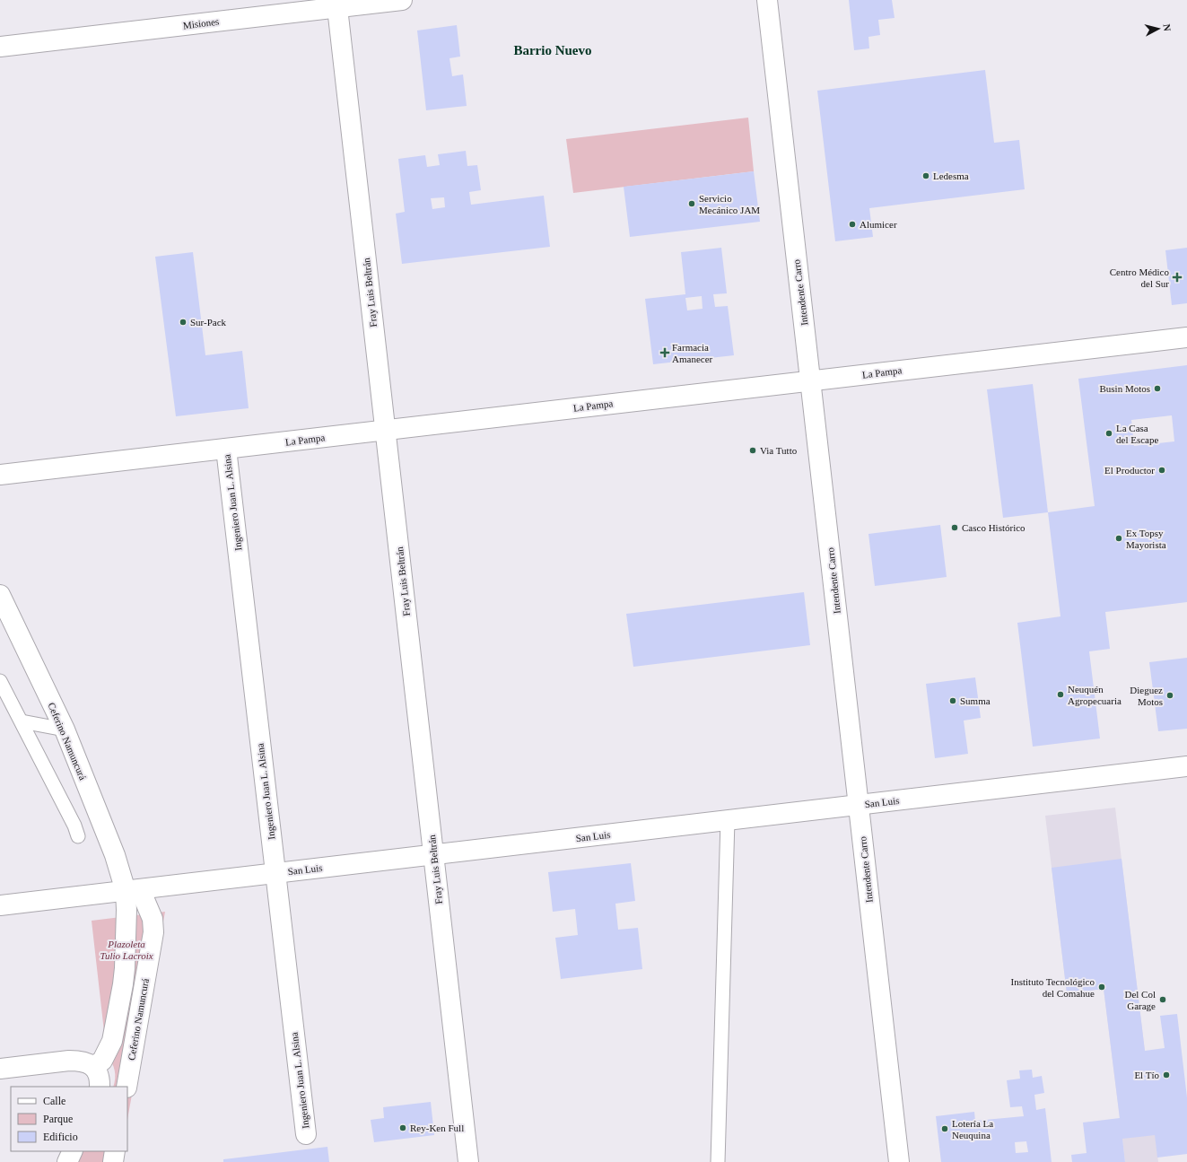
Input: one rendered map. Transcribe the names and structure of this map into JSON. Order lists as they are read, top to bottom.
{
  "streets": {
    "street": [
      "Misiones",
      "Fray Luis Beltrán",
      "Intendente Carro",
      "La Pampa",
      "Ingeniero Juan L. Alsina",
      "Ceferino Namuncurá",
      "San Luis"
    ]
  },
  "crossings": [
    ["Misiones", "Fray Luis Beltrán"],
    ["Fray Luis Beltrán", "La Pampa"],
    ["Fray Luis Beltrán", "San Luis"],
    ["Intendente Carro", "La Pampa"],
    ["Intendente Carro", "San Luis"],
    ["La Pampa", "Ingeniero Juan L. Alsina"],
    ["Ingeniero Juan L. Alsina", "San Luis"],
    ["Ceferino Namuncurá", "San Luis"]
  ],
  "districts": ["Barrio Nuevo"],
  "parks": ["Plazoleta Tulio Lacroix"],
  "places": {
    "other": [
      "Ledesma",
      "Servicio Mecánico JAM",
      "Alumicer",
      "Sur-Pack",
      "Busin Motos",
      "La Casa del Escape",
      "Via Tutto",
      "El Productor",
      "Casco Histórico",
      "Ex Topsy Mayorista",
      "Neuquén Agropecuaria",
      "Dieguez Motos",
      "Summa",
      "Instituto Tecnológico del Comahue",
      "Del Col Garage",
      "El Tío",
      "Rey-Ken Full",
      "Lotería La Neuquina"
    ],
    "health": ["Centro Médico del Sur", "Farmacia Amanecer"]
  },
  "legend": ["Calle", "Parque", "Edificio"],
  "north": "right"
}
